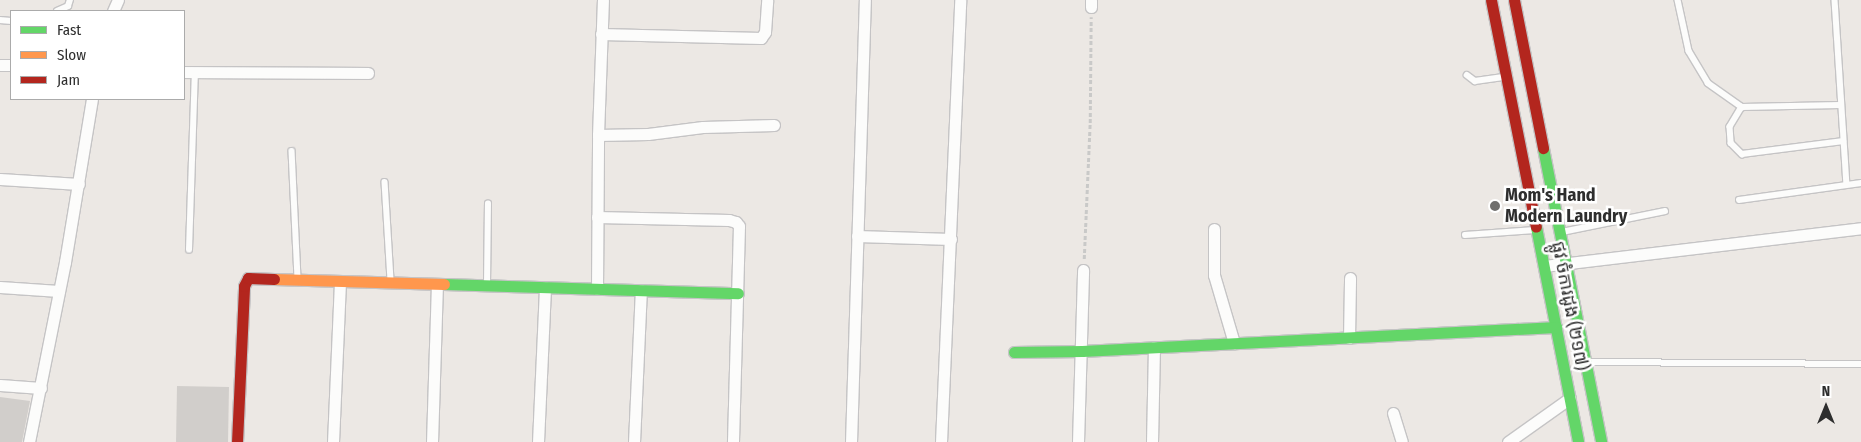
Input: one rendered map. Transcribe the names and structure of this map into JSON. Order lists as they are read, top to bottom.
{
  "streets": {
    "street": ["ផ្លូវ ចំការដូង (២១៧)"]
  },
  "places": ["Mom's Hand Modern Laundry"],
  "legend": ["Fast", "Slow", "Jam"],
  "north": "top"
}
